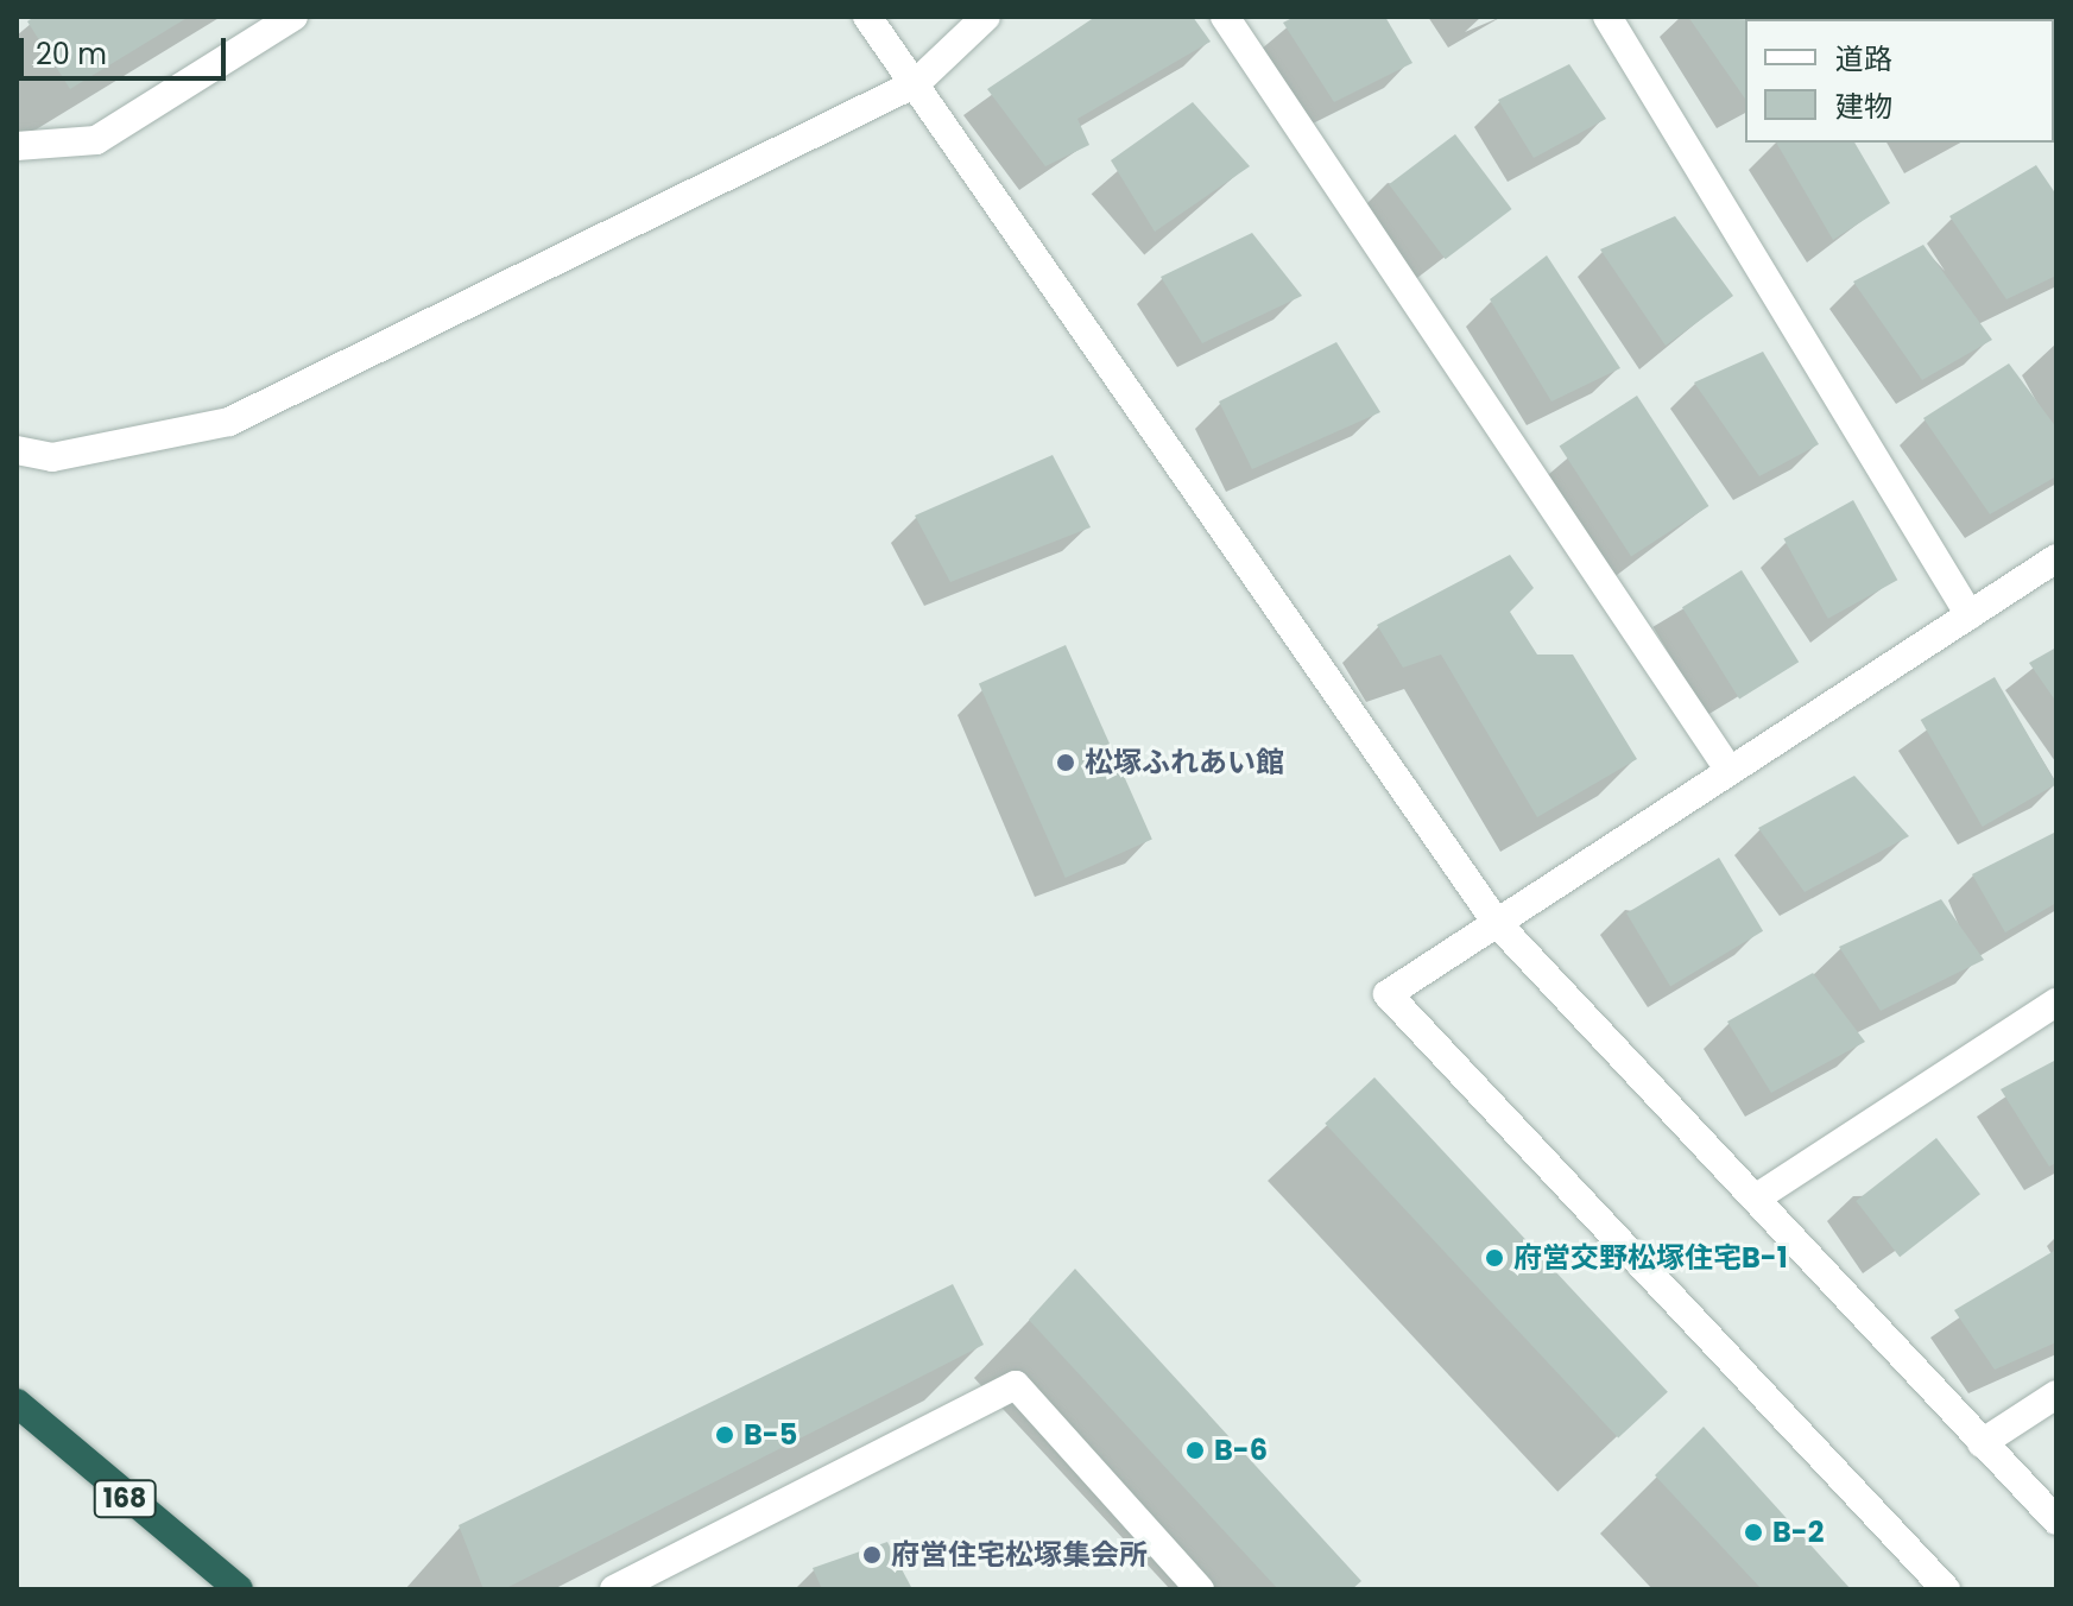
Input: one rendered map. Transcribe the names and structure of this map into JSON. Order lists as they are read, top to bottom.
{
  "streets": {
    "highway": ["168"]
  },
  "places": [
    "松塚ふれあい館",
    "府営交野松塚住宅B-1",
    "B-5",
    "B-6",
    "B-2",
    "府営住宅松塚集会所"
  ],
  "legend": ["道路", "建物"],
  "scale_bar": "20 m"
}
